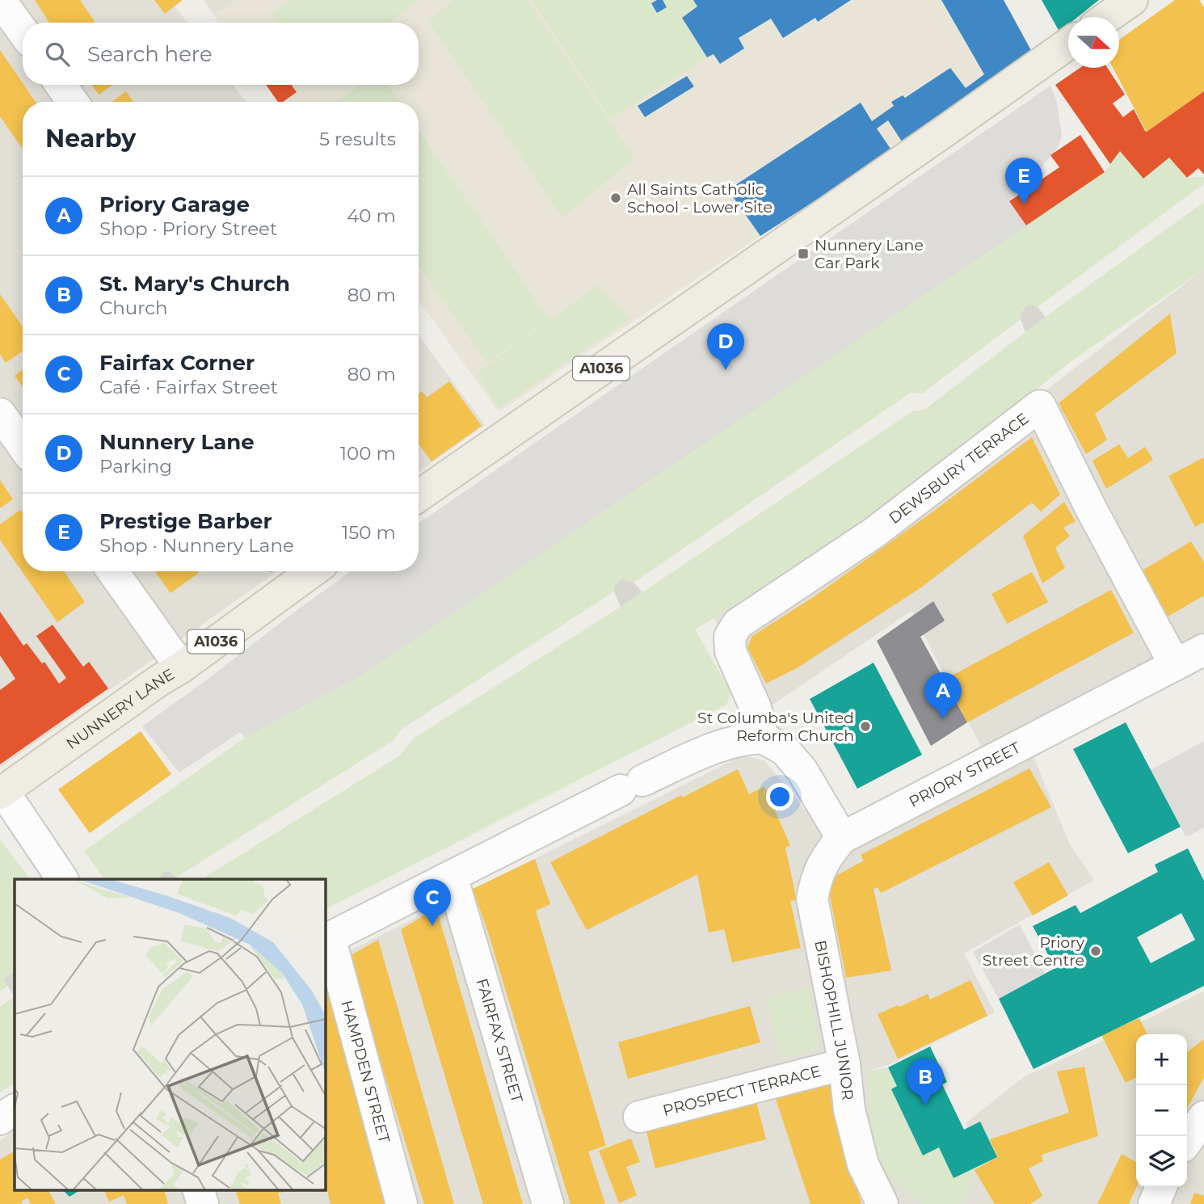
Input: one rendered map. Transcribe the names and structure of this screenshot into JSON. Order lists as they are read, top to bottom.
{
  "streets": {
    "main road": ["A1036", "NUNNERY LANE"],
    "street": [
      "DEWSBURY TERRACE",
      "PRIORY STREET",
      "BISHOPHILL JUNIOR",
      "FAIRFAX STREET",
      "HAMPDEN STREET",
      "PROSPECT TERRACE"
    ]
  },
  "crossings": [
    ["DEWSBURY TERRACE", "PRIORY STREET"],
    ["PRIORY STREET", "BISHOPHILL JUNIOR"],
    ["BISHOPHILL JUNIOR", "PROSPECT TERRACE"]
  ],
  "places": {
    "other": ["All Saints Catholic School - Lower Site", "St Columba's United Reform Church", "Priory Street Centre"],
    "transit": ["Nunnery Lane Car Park"]
  },
  "north": "right",
  "page": {
    "search": "Search here",
    "heading": ["Nearby", "5 results"],
    "pins": [
      "E",
      "D",
      "A",
      "C",
      "B"
    ],
    "list": [
      {
        "mark": "A",
        "name": "Priory Garage",
        "note": "Shop · Priory Street",
        "value": "40 m"
      },
      {
        "mark": "B",
        "name": "St. Mary's Church",
        "note": "Church",
        "value": "80 m"
      },
      {
        "mark": "C",
        "name": "Fairfax Corner",
        "note": "Café · Fairfax Street",
        "value": "80 m"
      },
      {
        "mark": "D",
        "name": "Nunnery Lane",
        "note": "Parking",
        "value": "100 m"
      },
      {
        "mark": "E",
        "name": "Prestige Barber",
        "note": "Shop · Nunnery Lane",
        "value": "150 m"
      }
    ],
    "map_buttons": ["+", "−"]
  }
}
